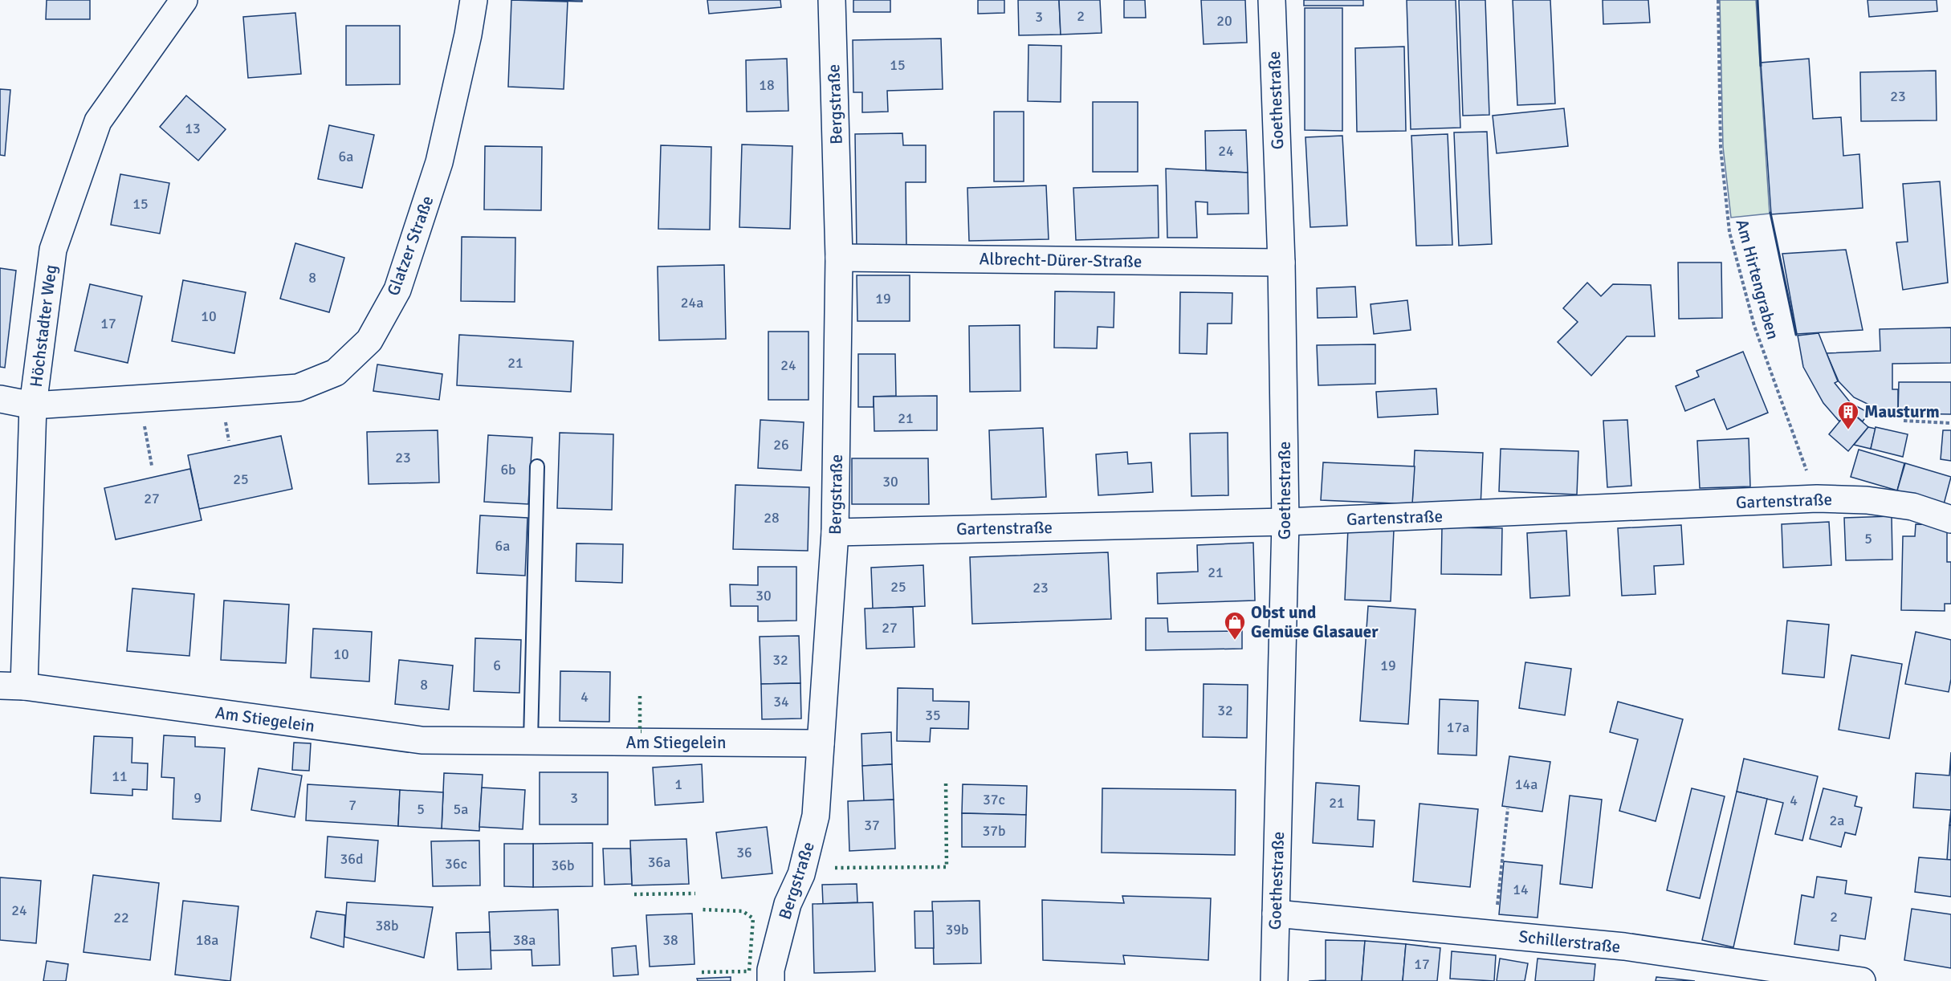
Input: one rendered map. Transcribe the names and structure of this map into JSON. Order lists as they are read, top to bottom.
{
  "streets": {
    "street": [
      "Goethestraße",
      "Bergstraße",
      "Glatzer Straße",
      "Albrecht-Dürer-Straße",
      "Höchstadter Weg",
      "Gartenstraße",
      "Am Stiegelein",
      "Schillerstraße"
    ],
    "path": ["Am Hirtengraben"]
  },
  "crossings": [
    ["Goethestraße", "Albrecht-Dürer-Straße"],
    ["Goethestraße", "Gartenstraße"],
    ["Goethestraße", "Schillerstraße"],
    ["Bergstraße", "Albrecht-Dürer-Straße"],
    ["Bergstraße", "Gartenstraße"],
    ["Bergstraße", "Am Stiegelein"],
    ["Glatzer Straße", "Höchstadter Weg"],
    ["Am Hirtengraben", "Gartenstraße"],
    ["Höchstadter Weg", "Am Stiegelein"]
  ],
  "places": {
    "building": ["Mausturm"],
    "shop": ["Obst und Gemüse Glasauer"]
  },
  "house_numbers": [
    "2",
    "3",
    "20",
    "15",
    "18",
    "23",
    "13",
    "24",
    "6a",
    "15",
    "8",
    "19",
    "24a",
    "10",
    "17",
    "21",
    "24",
    "21",
    "26",
    "23",
    "6b",
    "25",
    "30",
    "27",
    "28",
    "5",
    "6a",
    "21",
    "25",
    "23",
    "30",
    "27",
    "10",
    "32",
    "6",
    "19",
    "8",
    "4",
    "34",
    "32",
    "35",
    "17a",
    "11",
    "1",
    "14a",
    "9",
    "3",
    "37c",
    "4",
    "21",
    "7",
    "5",
    "5a",
    "2a",
    "37",
    "37b",
    "36",
    "36d",
    "36a",
    "36c",
    "36b",
    "14",
    "24",
    "2",
    "22",
    "38b",
    "39b",
    "18a",
    "38a",
    "38",
    "17"
  ]
}
